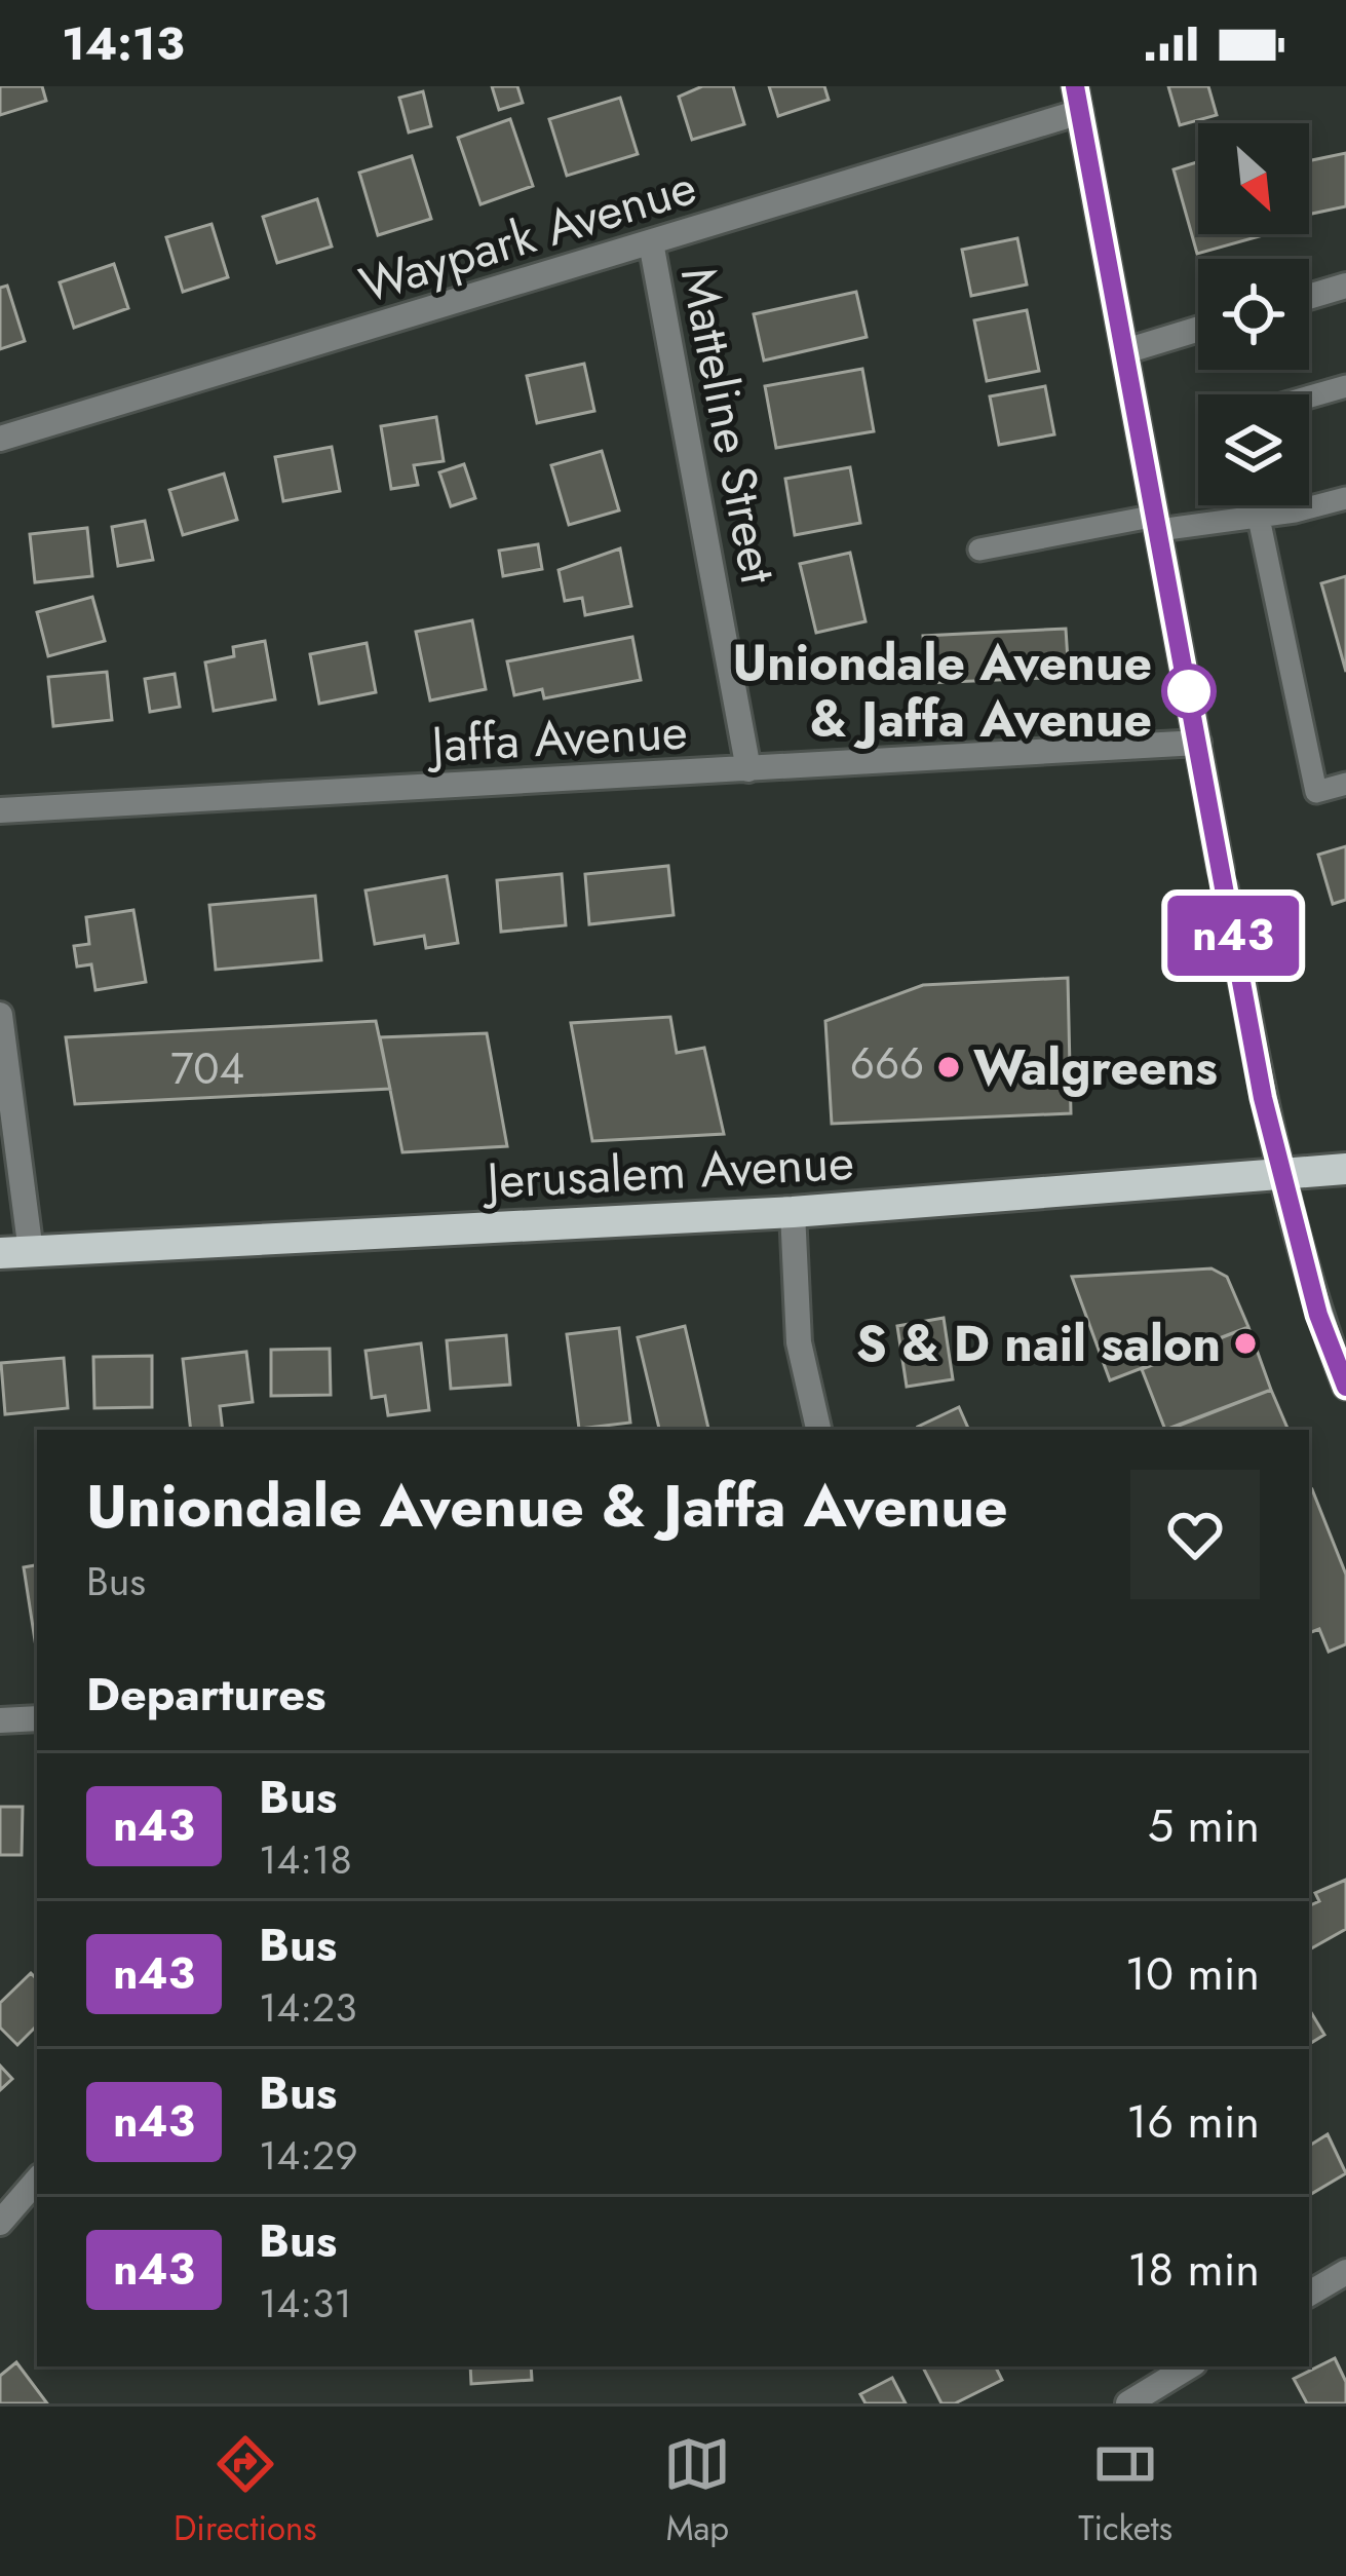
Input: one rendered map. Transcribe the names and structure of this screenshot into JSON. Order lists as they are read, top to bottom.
{
  "streets": {
    "main road": ["Jerusalem Avenue"],
    "street": ["Waypark Avenue", "Matteline Street", "Jaffa Avenue"]
  },
  "crossings": [
    ["Waypark Avenue", "Matteline Street"],
    ["Matteline Street", "Jaffa Avenue"]
  ],
  "places": ["Uniondale Avenue & Jaffa Avenue", "Walgreens", "S & D nail salon"],
  "lines": ["bus line n43"],
  "house_numbers": ["666", "704"],
  "north": "bottom right",
  "page": {
    "status": "14:13",
    "on_map": "n43",
    "heading": [
      ["Uniondale Avenue & Jaffa Avenue", "Bus"],
      "Departures"
    ],
    "list": [
      {
        "mark": "n43",
        "name": "Bus",
        "note": "14:18",
        "value": "5 min"
      },
      {
        "mark": "n43",
        "name": "Bus",
        "note": "14:23",
        "value": "10 min"
      },
      {
        "mark": "n43",
        "name": "Bus",
        "note": "14:29",
        "value": "16 min"
      },
      {
        "mark": "n43",
        "name": "Bus",
        "note": "14:31",
        "value": "18 min"
      }
    ],
    "tabs": ["Directions", "Map", "Tickets"]
  }
}
